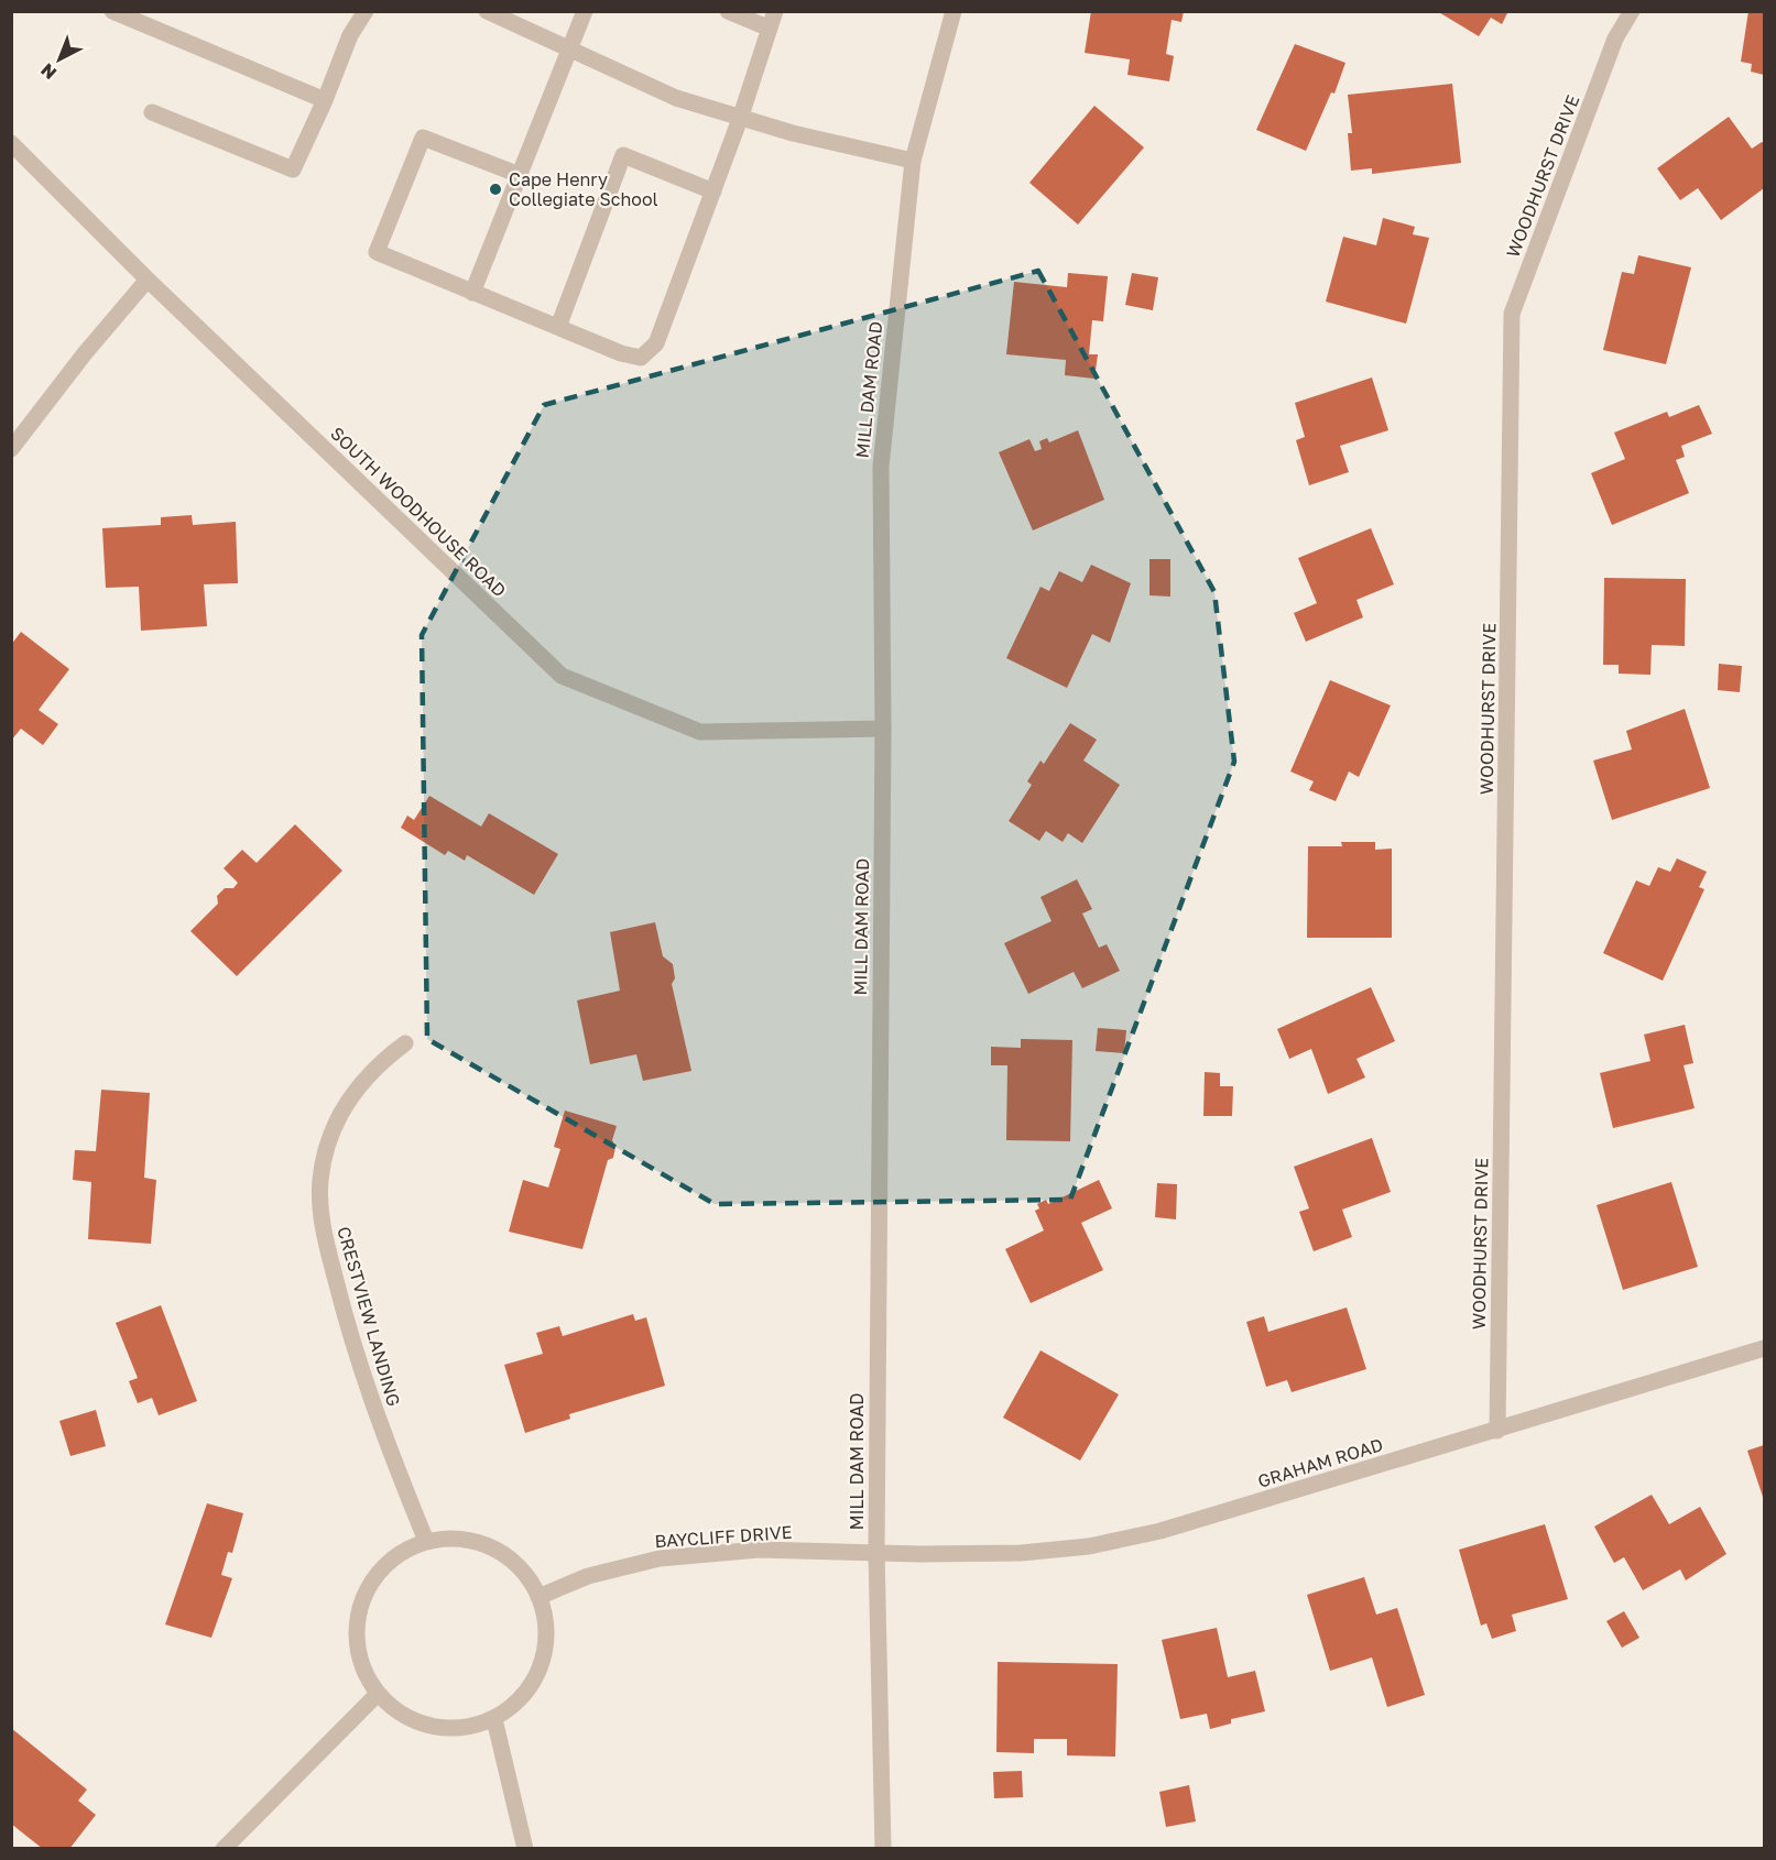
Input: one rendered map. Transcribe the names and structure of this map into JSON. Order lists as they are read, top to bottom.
{
  "streets": {
    "street": [
      "WOODHURST DRIVE",
      "MILL DAM ROAD",
      "SOUTH WOODHOUSE ROAD",
      "CRESTVIEW LANDING",
      "GRAHAM ROAD",
      "BAYCLIFF DRIVE"
    ]
  },
  "crossings": [
    ["WOODHURST DRIVE", "GRAHAM ROAD"],
    ["MILL DAM ROAD", "SOUTH WOODHOUSE ROAD"],
    ["MILL DAM ROAD", "GRAHAM ROAD"],
    ["MILL DAM ROAD", "BAYCLIFF DRIVE"],
    ["CRESTVIEW LANDING", "BAYCLIFF DRIVE"],
    ["GRAHAM ROAD", "BAYCLIFF DRIVE"]
  ],
  "places": ["Cape Henry Collegiate School"],
  "north": "bottom left"
}
